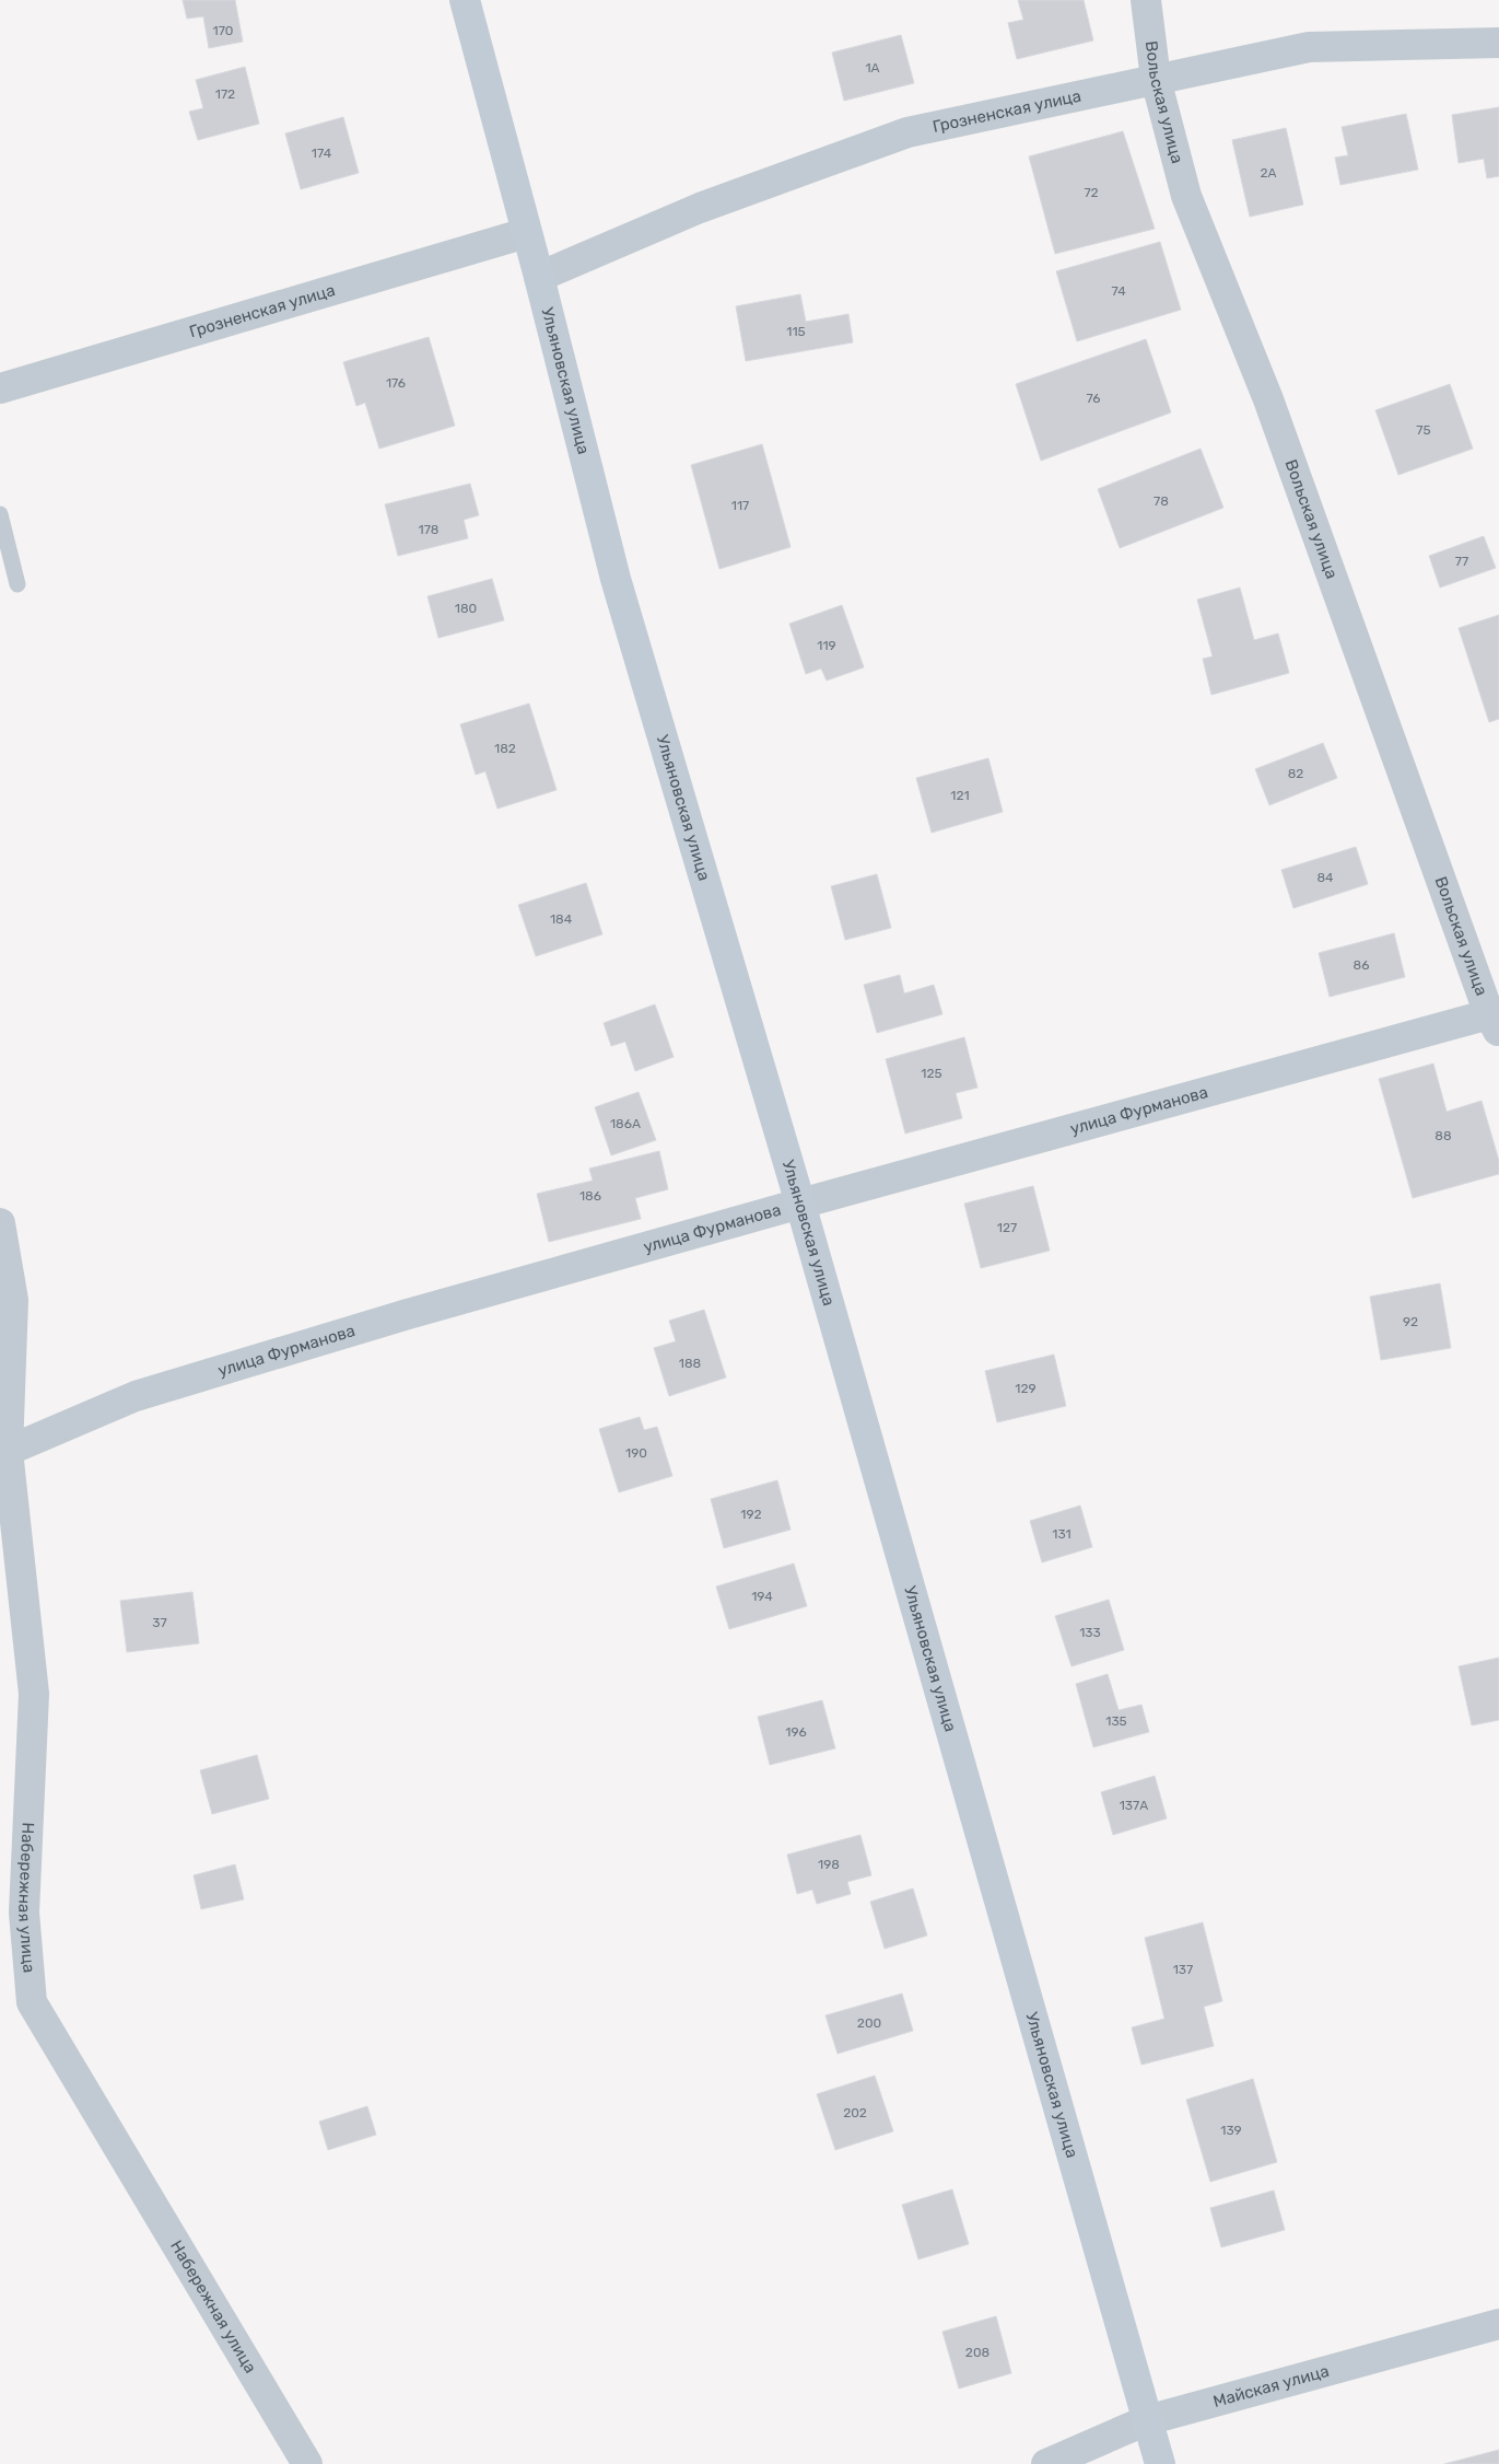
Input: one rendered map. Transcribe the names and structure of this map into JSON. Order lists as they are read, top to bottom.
{
  "streets": {
    "street": [
      "Вольская улица",
      "Грозненская улица",
      "Ульяновская улица",
      "улица Фурманова",
      "Набережная улица",
      "Майская улица"
    ]
  },
  "crossings": [
    ["Вольская улица", "Грозненская улица"],
    ["Вольская улица", "улица Фурманова"],
    ["Грозненская улица", "Ульяновская улица"],
    ["Ульяновская улица", "улица Фурманова"],
    ["Ульяновская улица", "Майская улица"],
    ["улица Фурманова", "Набережная улица"]
  ],
  "house_numbers": [
    "170",
    "1А",
    "172",
    "174",
    "2А",
    "72",
    "74",
    "115",
    "176",
    "76",
    "75",
    "78",
    "117",
    "178",
    "77",
    "180",
    "119",
    "182",
    "82",
    "121",
    "84",
    "184",
    "86",
    "125",
    "186А",
    "88",
    "186",
    "127",
    "92",
    "188",
    "129",
    "190",
    "192",
    "131",
    "194",
    "37",
    "133",
    "135",
    "196",
    "137А",
    "198",
    "137",
    "200",
    "202",
    "139",
    "208"
  ]
}
